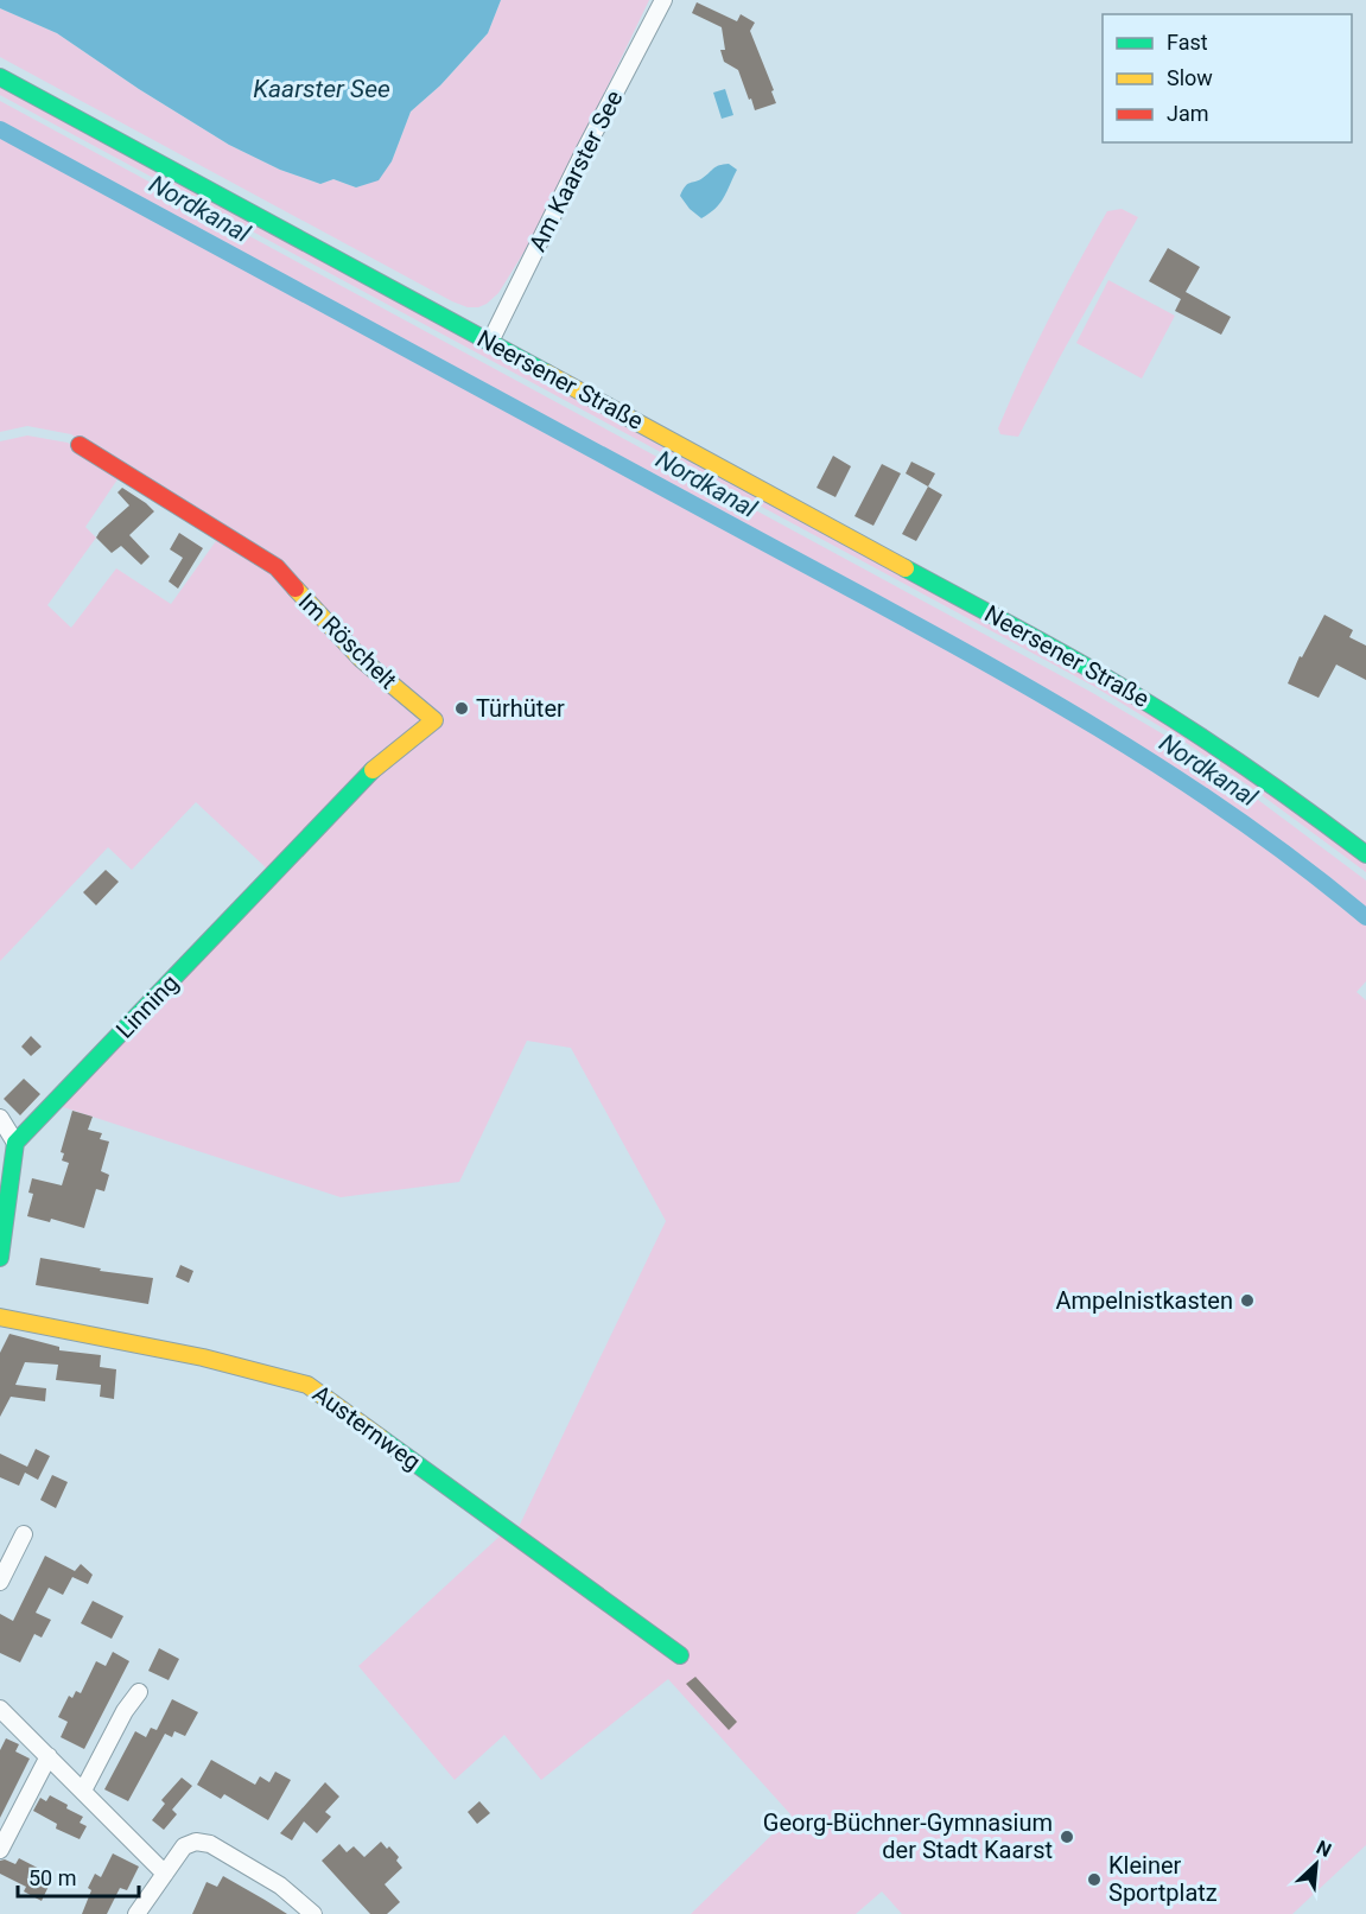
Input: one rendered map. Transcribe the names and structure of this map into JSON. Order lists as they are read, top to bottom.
{
  "streets": {
    "street": [
      "Am Kaarster See",
      "Neersener Straße",
      "Im Röschelt",
      "Linning",
      "Austernweg"
    ]
  },
  "crossings": [
    ["Am Kaarster See", "Neersener Straße"],
    ["Im Röschelt", "Linning"]
  ],
  "water": ["Kaarster See", "Nordkanal"],
  "places": [
    "Türhüter",
    "Ampelnistkasten",
    "Georg-Büchner-Gymnasium der Stadt Kaarst",
    "Kleiner Sportplatz"
  ],
  "legend": ["Fast", "Slow", "Jam"],
  "scale_bar": "50 m",
  "north": "top right"
}
